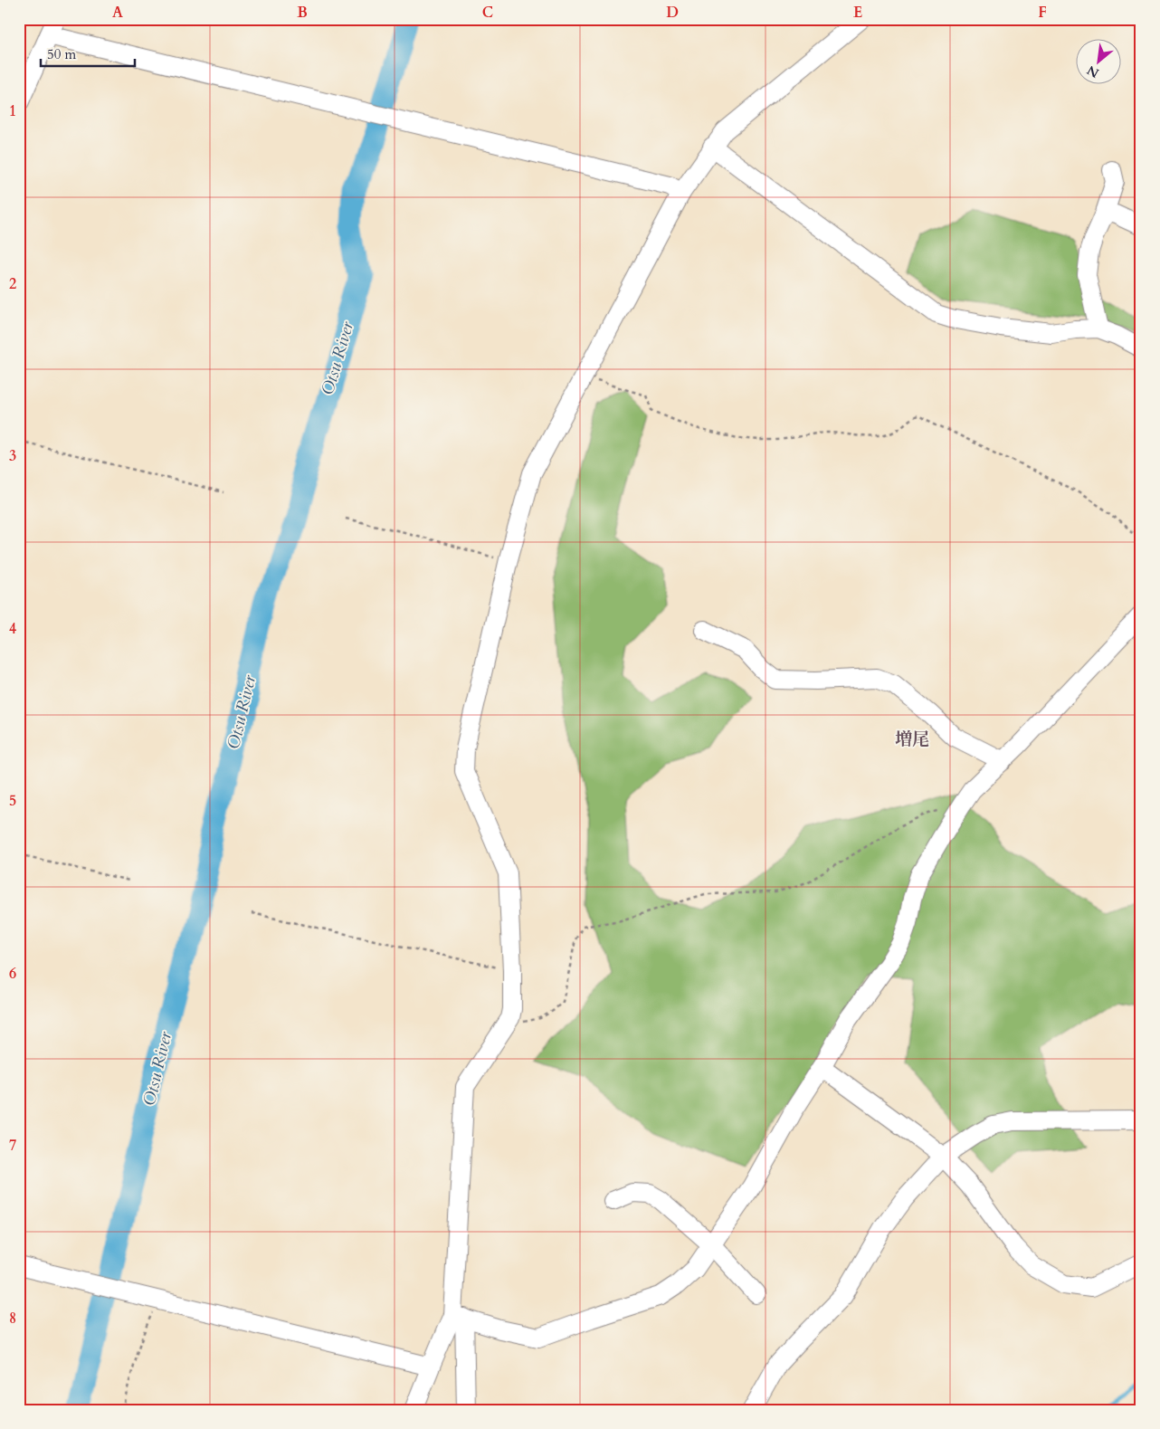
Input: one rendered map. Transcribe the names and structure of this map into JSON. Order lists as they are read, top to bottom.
{
  "districts": ["増尾"],
  "water": ["Otsu River"],
  "scale_bar": "50 m",
  "north": "bottom left",
  "grid": {
    "columns": [
      "A",
      "B",
      "C",
      "D",
      "E",
      "F"
    ],
    "rows": [
      "1",
      "2",
      "3",
      "4",
      "5",
      "6",
      "7",
      "8"
    ]
  }
}
